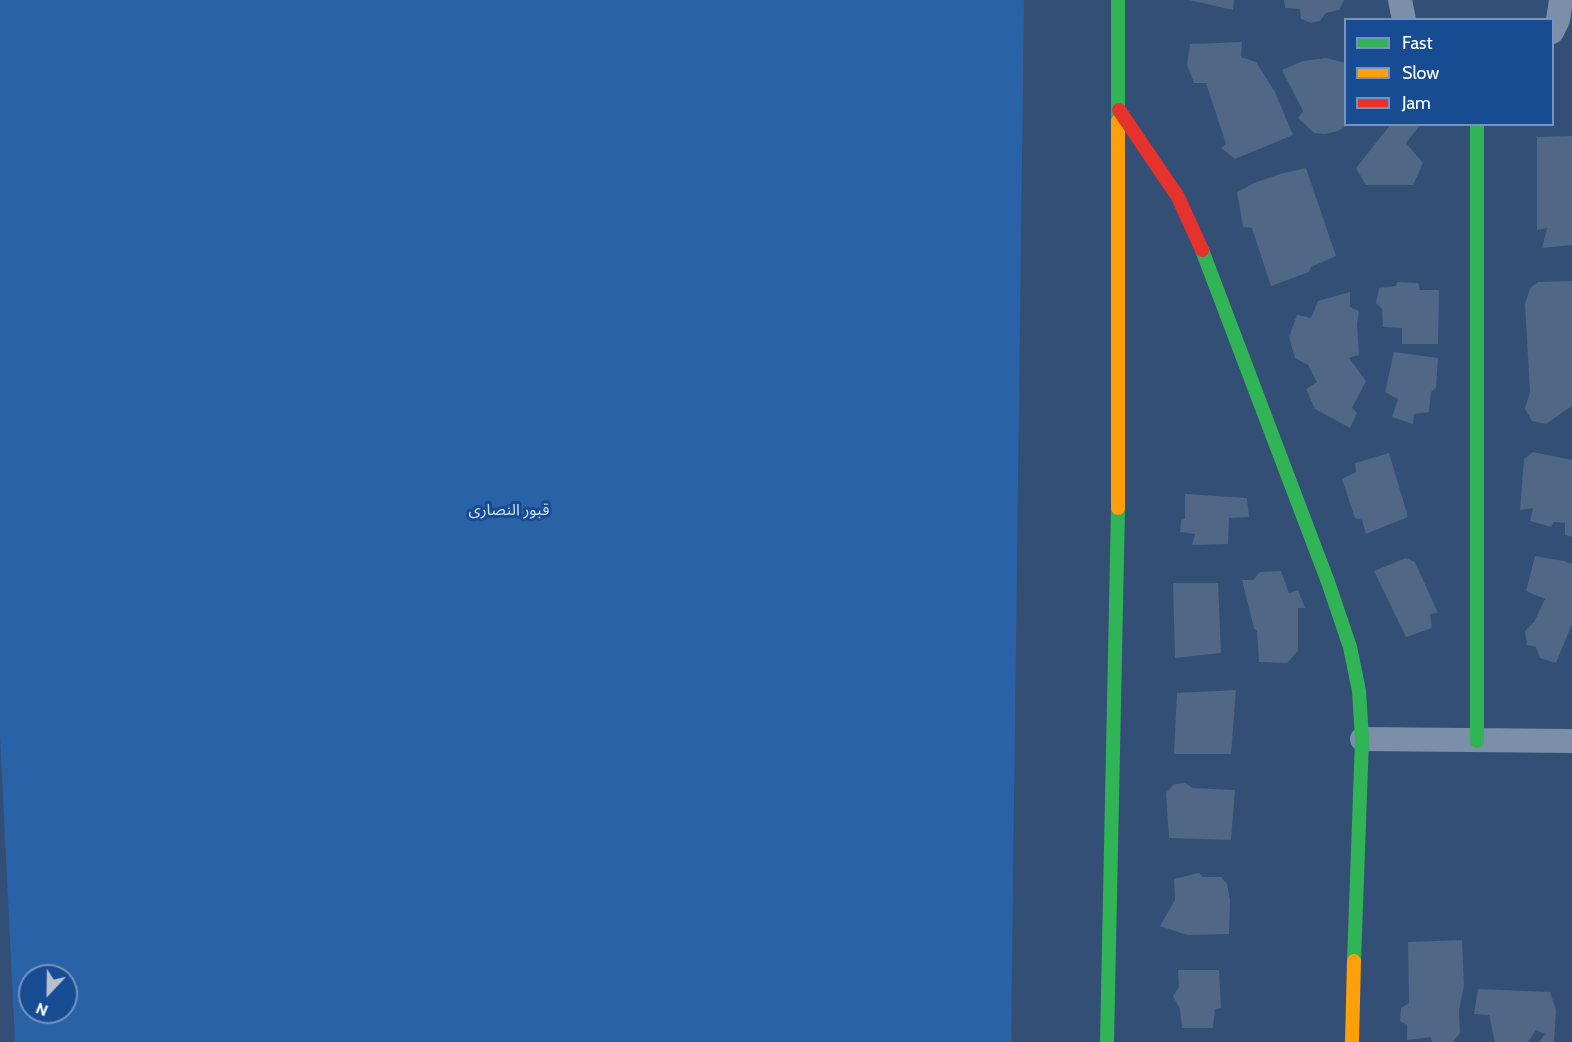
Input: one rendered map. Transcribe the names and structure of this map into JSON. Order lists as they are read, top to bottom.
{
  "parks": ["قبور النصارى"],
  "legend": ["Fast", "Slow", "Jam"],
  "north": "bottom"
}
